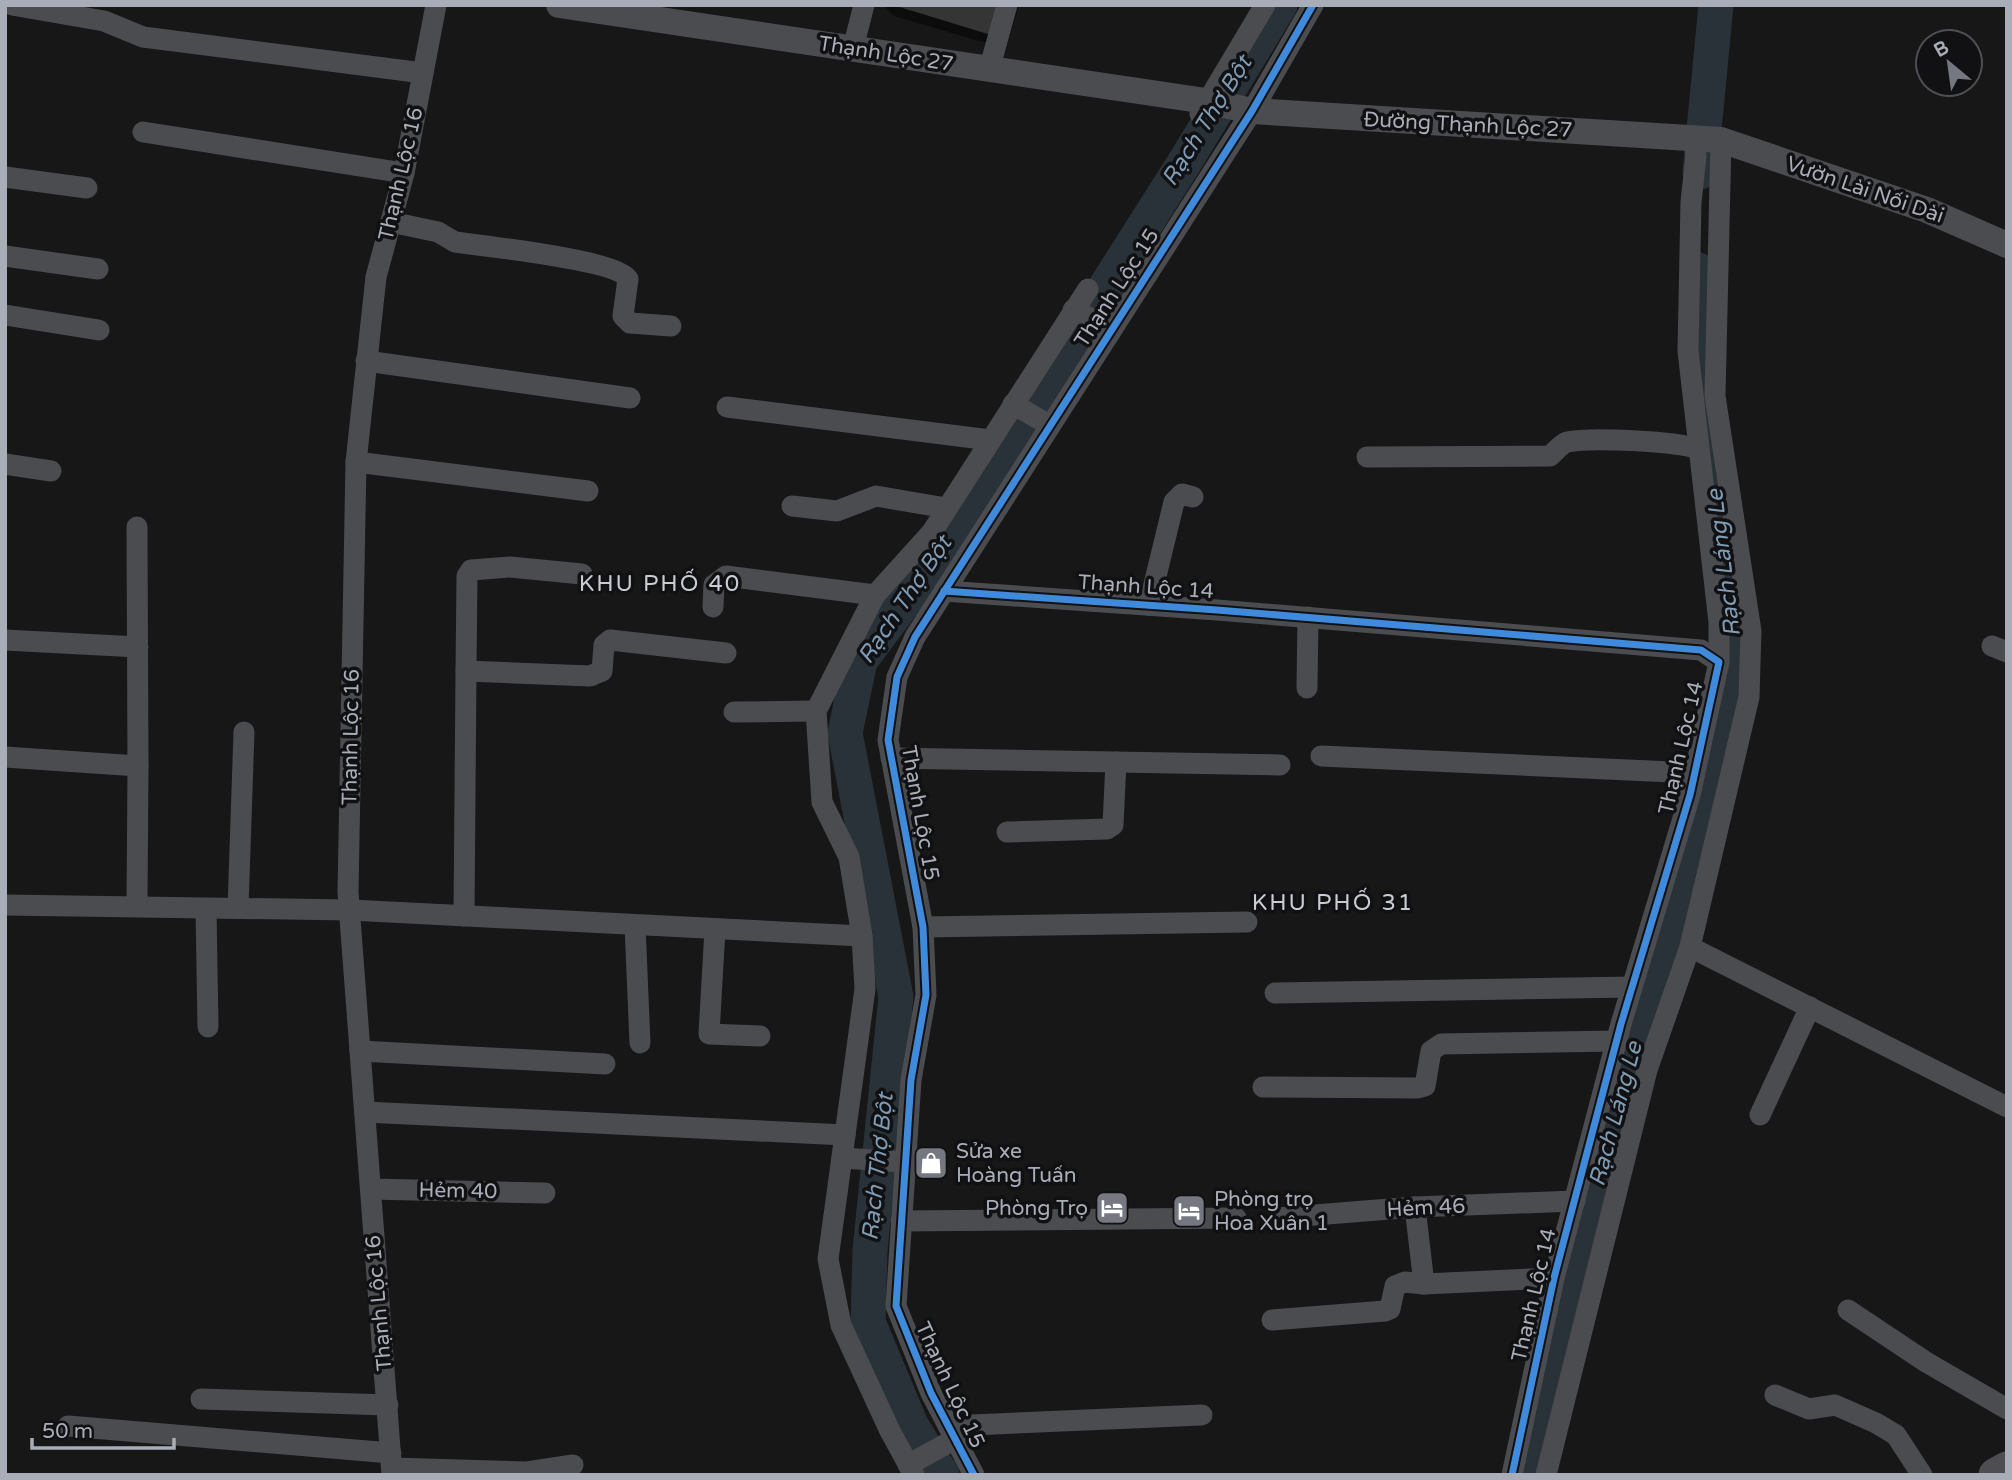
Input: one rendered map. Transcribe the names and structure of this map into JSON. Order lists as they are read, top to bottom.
{
  "streets": {
    "street": [
      "Thạnh Lộc 27",
      "Đường Thạnh Lộc 27",
      "Thạnh Lộc 16",
      "Vườn Lài Nối Dài",
      "Thạnh Lộc 15",
      "Thạnh Lộc 14",
      "Hẻm 40",
      "Hẻm 46"
    ]
  },
  "crossings": [
    ["Thạnh Lộc 27", "Đường Thạnh Lộc 27"],
    ["Thạnh Lộc 27", "Thạnh Lộc 15"],
    ["Đường Thạnh Lộc 27", "Vườn Lài Nối Dài"],
    ["Đường Thạnh Lộc 27", "Thạnh Lộc 15"],
    ["Đường Thạnh Lộc 27", "Thạnh Lộc 14"],
    ["Thạnh Lộc 16", "Hẻm 40"],
    ["Vườn Lài Nối Dài", "Thạnh Lộc 14"],
    ["Thạnh Lộc 15", "Thạnh Lộc 14"],
    ["Thạnh Lộc 14", "Hẻm 46"]
  ],
  "districts": ["KHU PHỐ 40", "KHU PHỐ 31"],
  "water": ["Rạch Thợ Bột", "Rạch Láng Le"],
  "places": {
    "shop": ["Sửa xe Hoàng Tuấn"],
    "hotel": ["Phòng Trọ", "Phòng trọ Hoa Xuân 1"]
  },
  "scale_bar": "50 m",
  "north": "top left"
}
